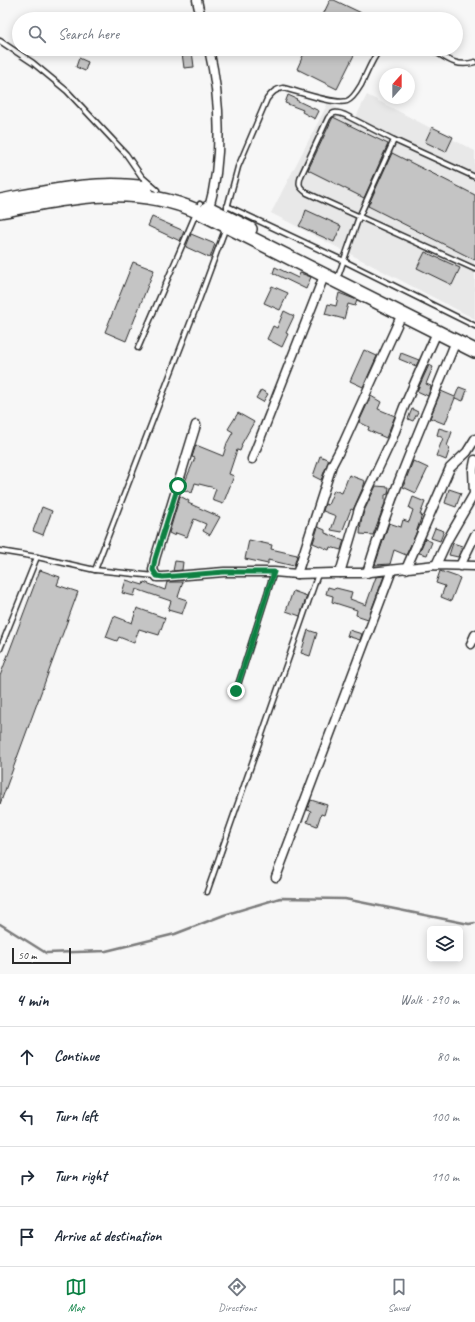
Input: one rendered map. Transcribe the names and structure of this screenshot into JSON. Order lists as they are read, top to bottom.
{
  "scale_bar": "50 m",
  "north": "top",
  "page": {
    "search": "Search here",
    "scale": "50 m",
    "heading": ["4 min", "Walk · 290 m"],
    "list": [
      ["Continue", "80 m"],
      ["Turn left", "100 m"],
      ["Turn right", "110 m"],
      "Arrive at destination"
    ],
    "nav": ["Map", "Directions", "Saved"]
  }
}
